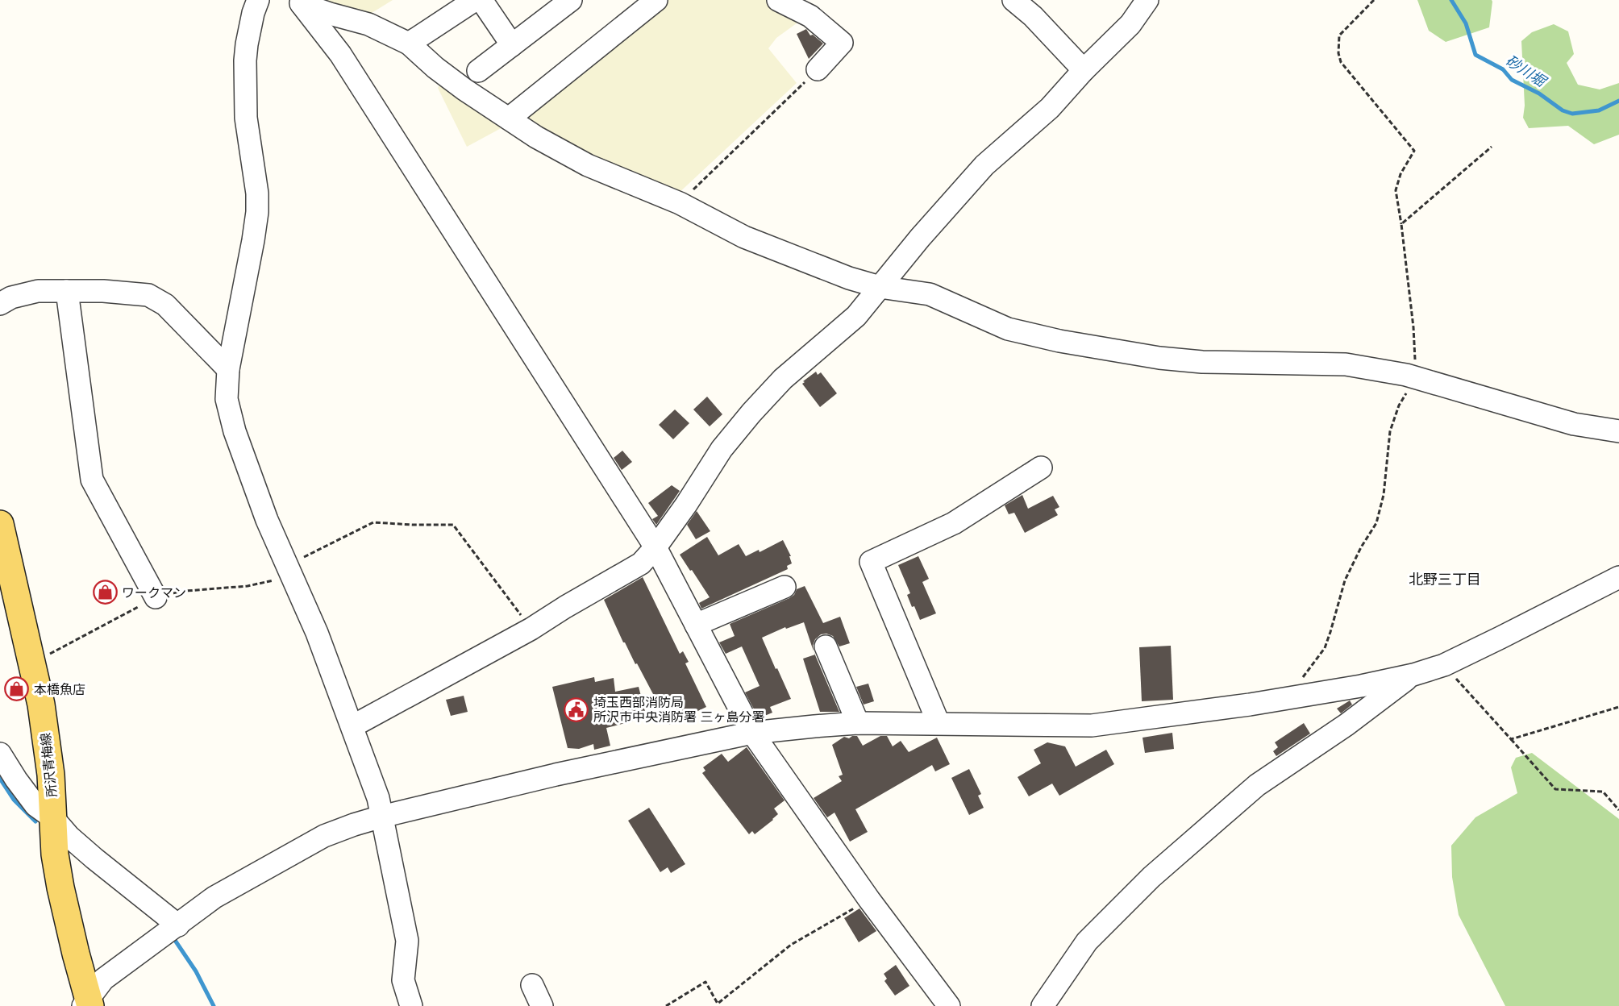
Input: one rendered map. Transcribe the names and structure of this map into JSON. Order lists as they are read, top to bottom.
{
  "streets": {
    "main road": ["所沢青梅線"]
  },
  "districts": ["北野三丁目"],
  "water": ["砂川堀"],
  "places": {
    "shop": ["ワークマン", "本橋魚店"],
    "public building": ["埼玉西部消防局 所沢市中央消防署 三ヶ島分署"]
  }
}
